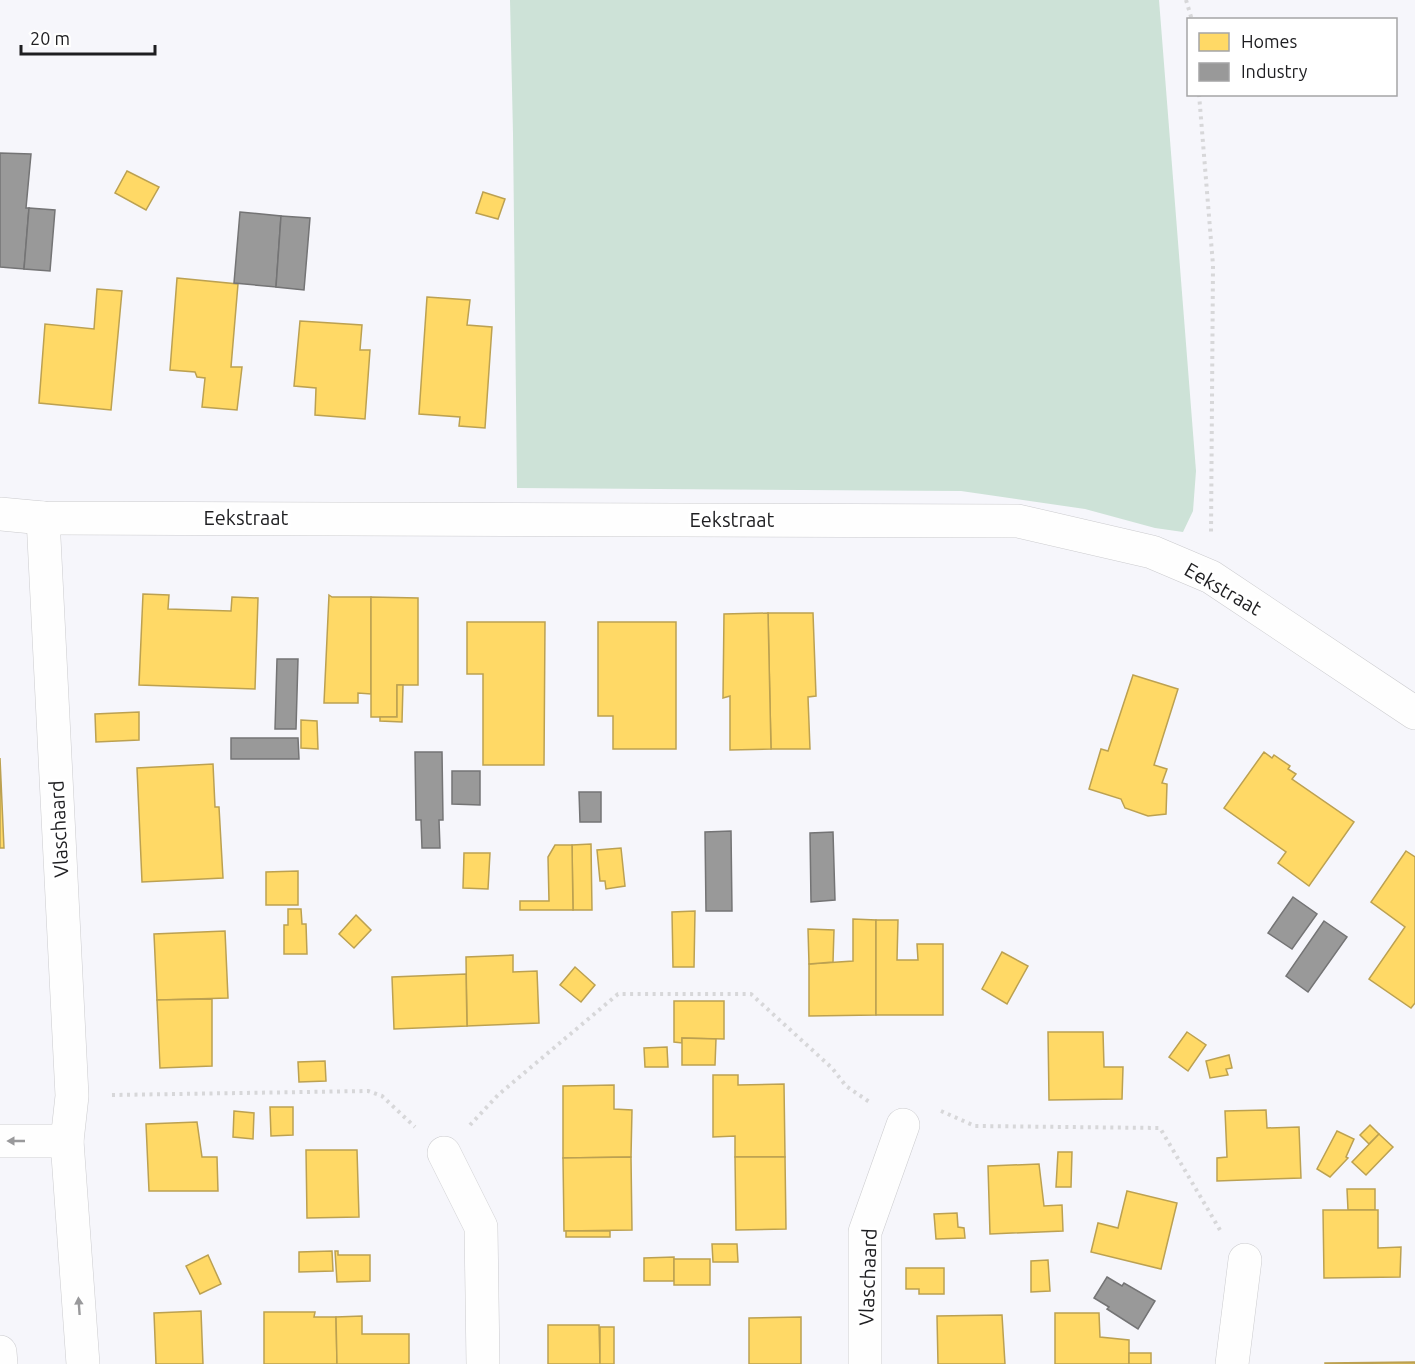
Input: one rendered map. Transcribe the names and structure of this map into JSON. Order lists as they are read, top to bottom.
{
  "streets": {
    "street": ["Eekstraat", "Vlaschaard"]
  },
  "crossings": [
    ["Eekstraat", "Vlaschaard"]
  ],
  "legend": ["Homes", "Industry"],
  "scale_bar": "20 m"
}
